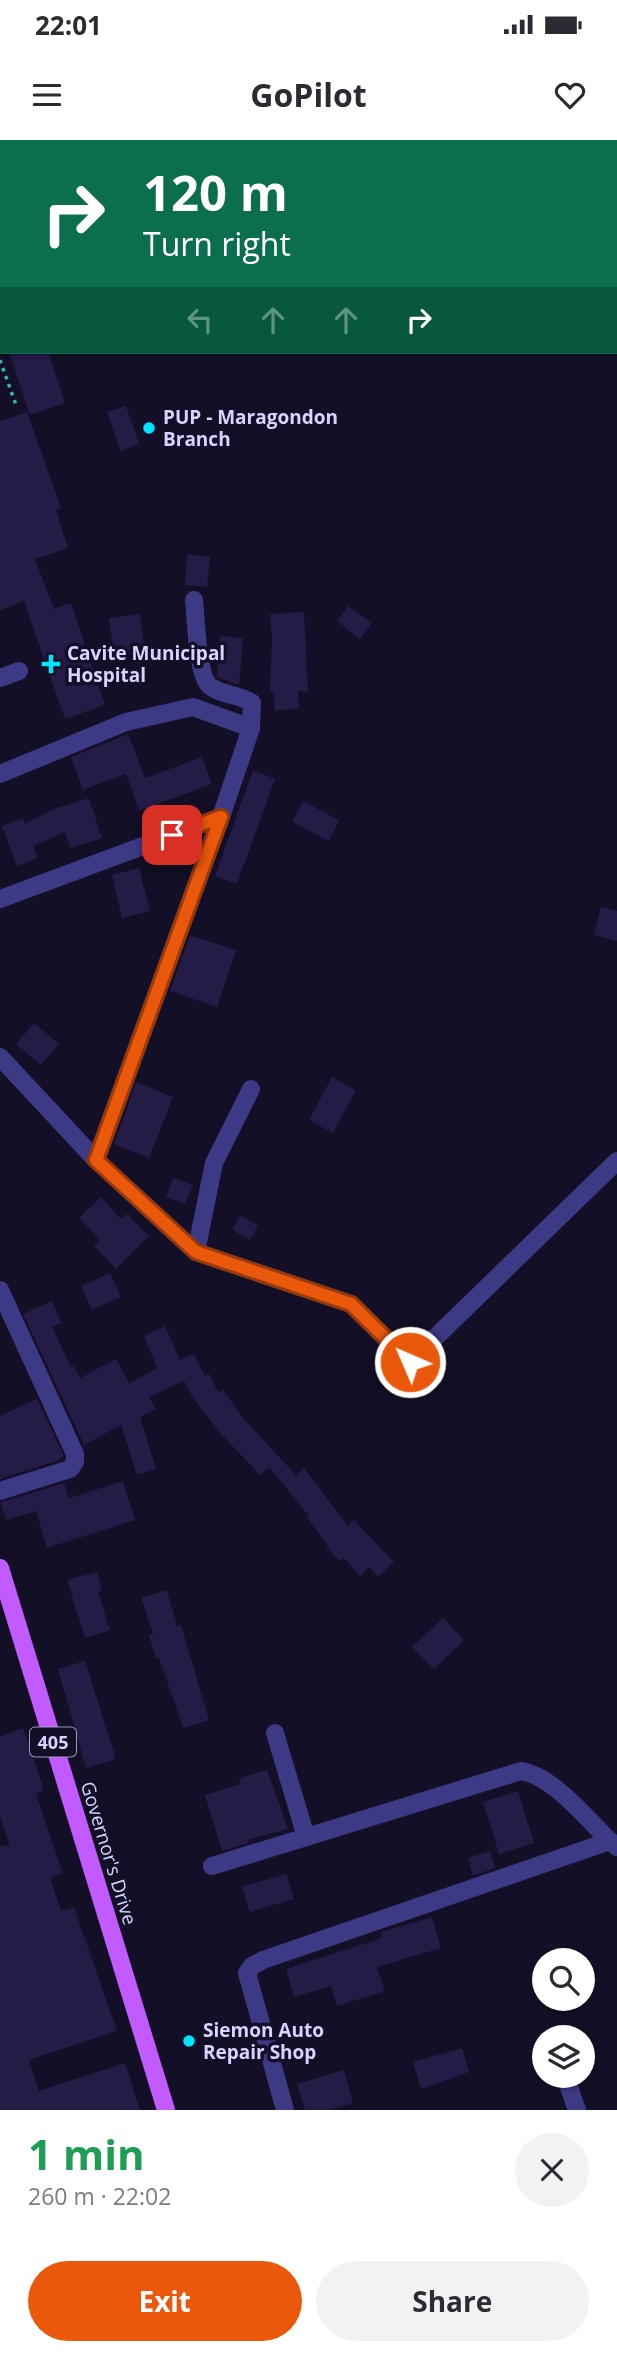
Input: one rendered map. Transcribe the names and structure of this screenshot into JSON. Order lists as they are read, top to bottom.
{
  "streets": {
    "main road": ["405", "Governor's Drive"]
  },
  "places": {
    "other": ["PUP - Maragondon Branch", "Siemon Auto Repair Shop"],
    "health": ["Cavite Municipal Hospital"]
  },
  "page": {
    "status": "22:01",
    "header": "GoPilot",
    "turn": ["120 m", "Turn right"],
    "heading": ["1 min", "260 m · 22:02"],
    "buttons": ["Exit", "Share"]
  }
}
